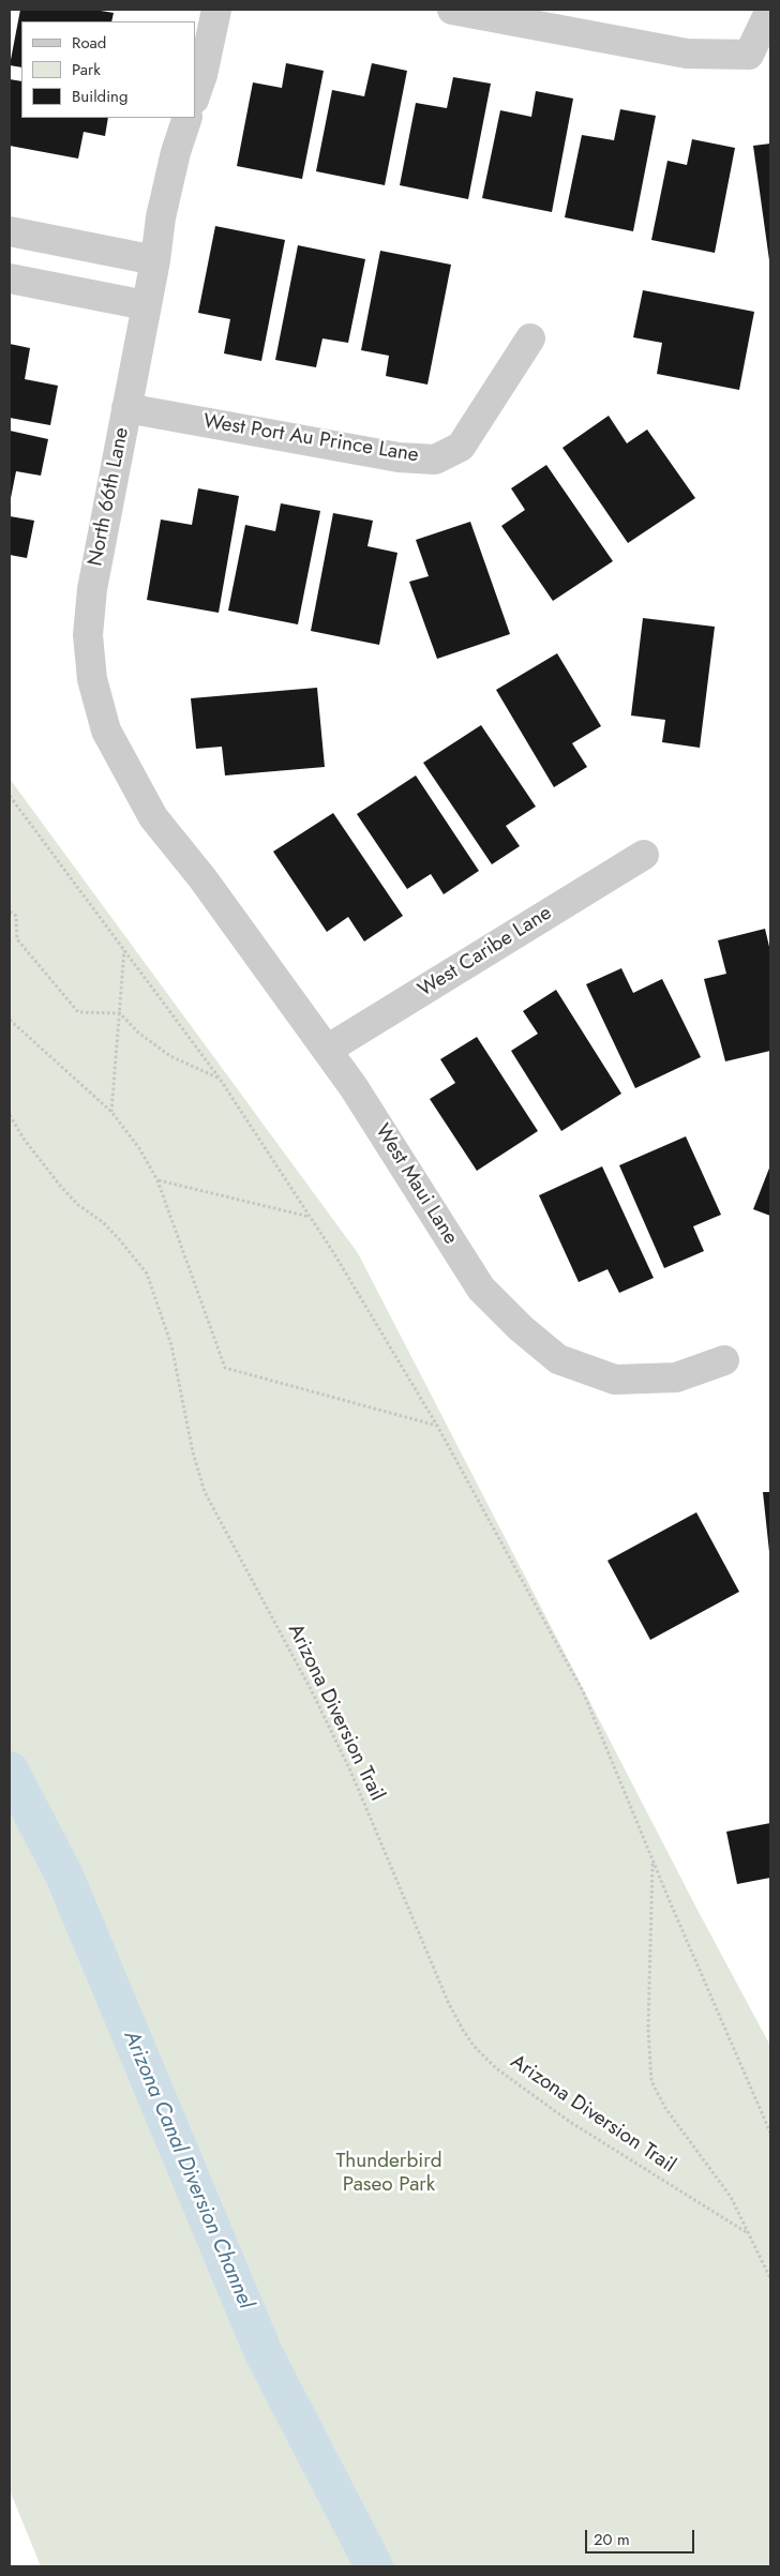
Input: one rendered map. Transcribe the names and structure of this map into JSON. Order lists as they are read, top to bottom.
{
  "streets": {
    "street": [
      "West Port Au Prince Lane",
      "North 66th Lane",
      "West Caribe Lane",
      "West Maui Lane"
    ],
    "path": ["Arizona Diversion Trail"]
  },
  "crossings": [
    ["West Port Au Prince Lane", "North 66th Lane"],
    ["North 66th Lane", "West Maui Lane"],
    ["West Caribe Lane", "West Maui Lane"]
  ],
  "water": ["Arizona Canal Diversion Channel"],
  "parks": ["Thunderbird Paseo Park"],
  "legend": ["Road", "Park", "Building"],
  "scale_bar": "20 m"
}
